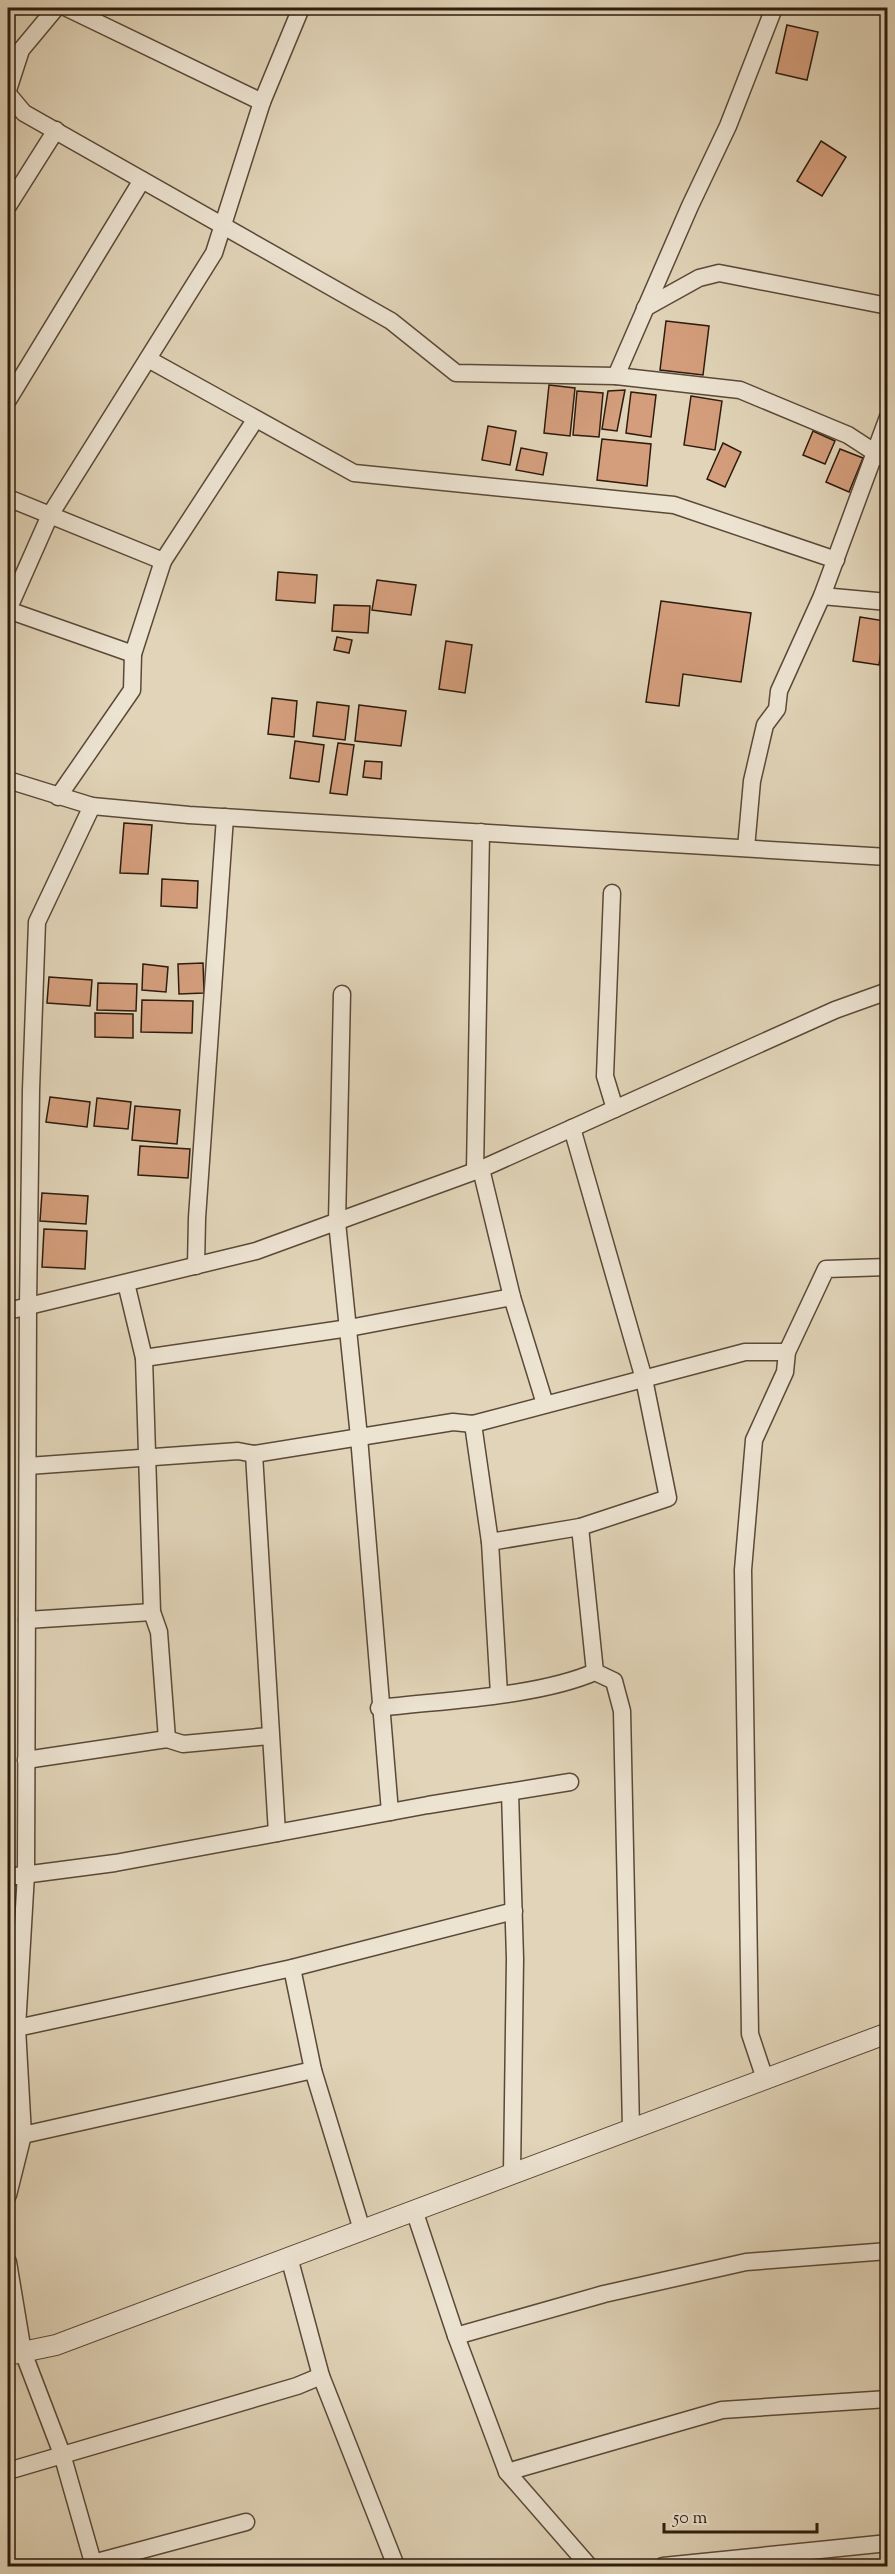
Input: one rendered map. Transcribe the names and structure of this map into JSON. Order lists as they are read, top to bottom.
{
  "scale_bar": "50 m"
}
